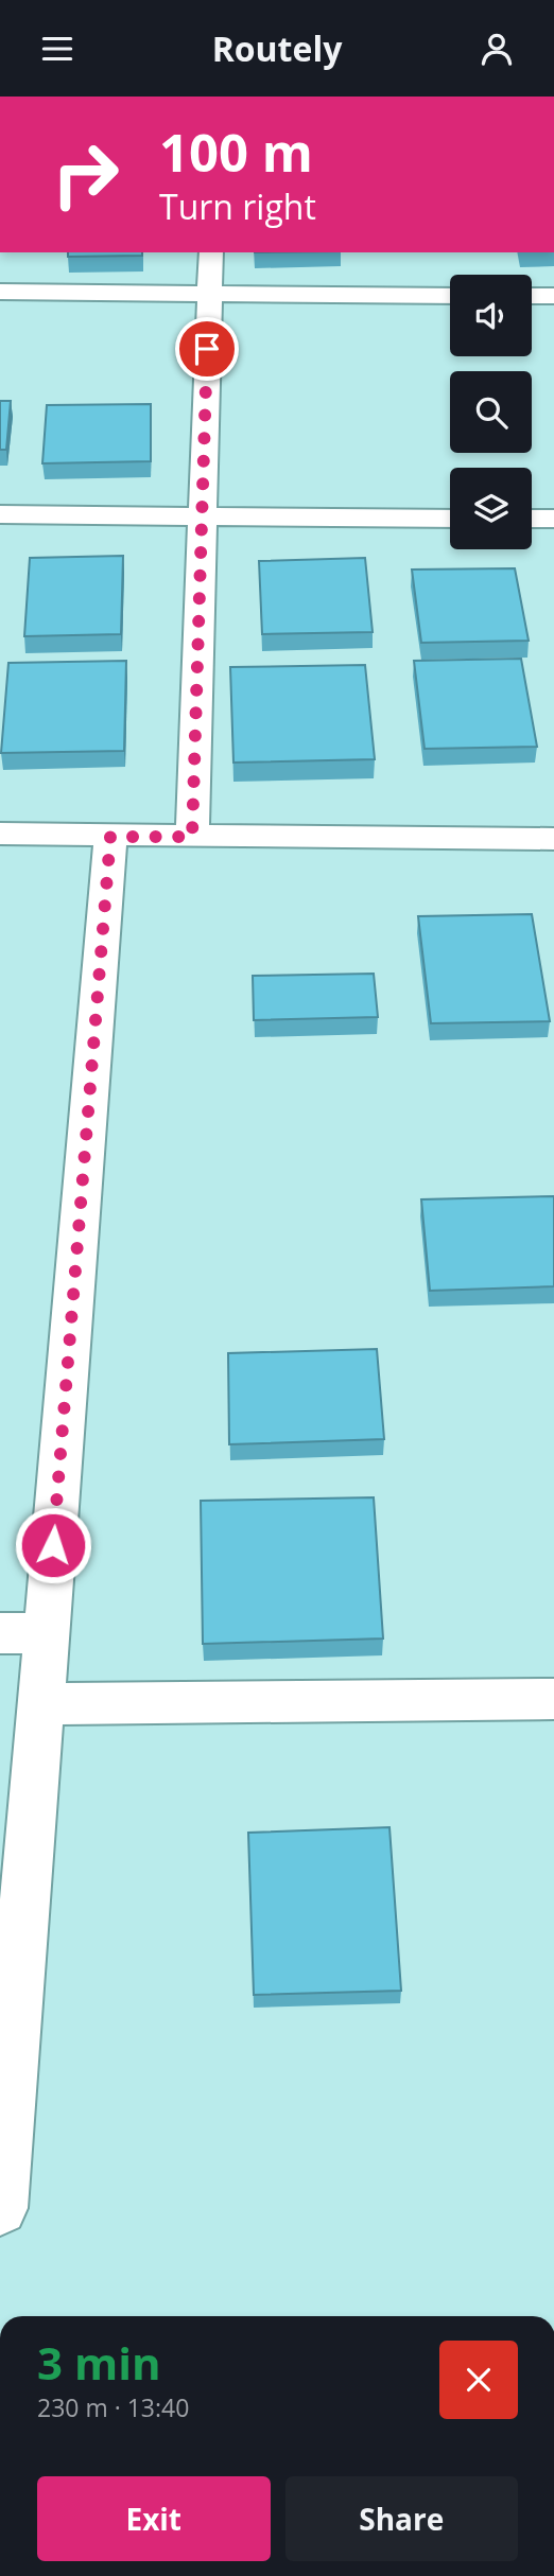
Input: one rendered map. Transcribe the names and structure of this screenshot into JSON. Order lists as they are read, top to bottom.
{
  "page": {
    "header": "Routely",
    "turn": ["100 m", "Turn right"],
    "heading": ["3 min", "230 m · 13:40"],
    "buttons": ["Exit", "Share"]
  }
}
